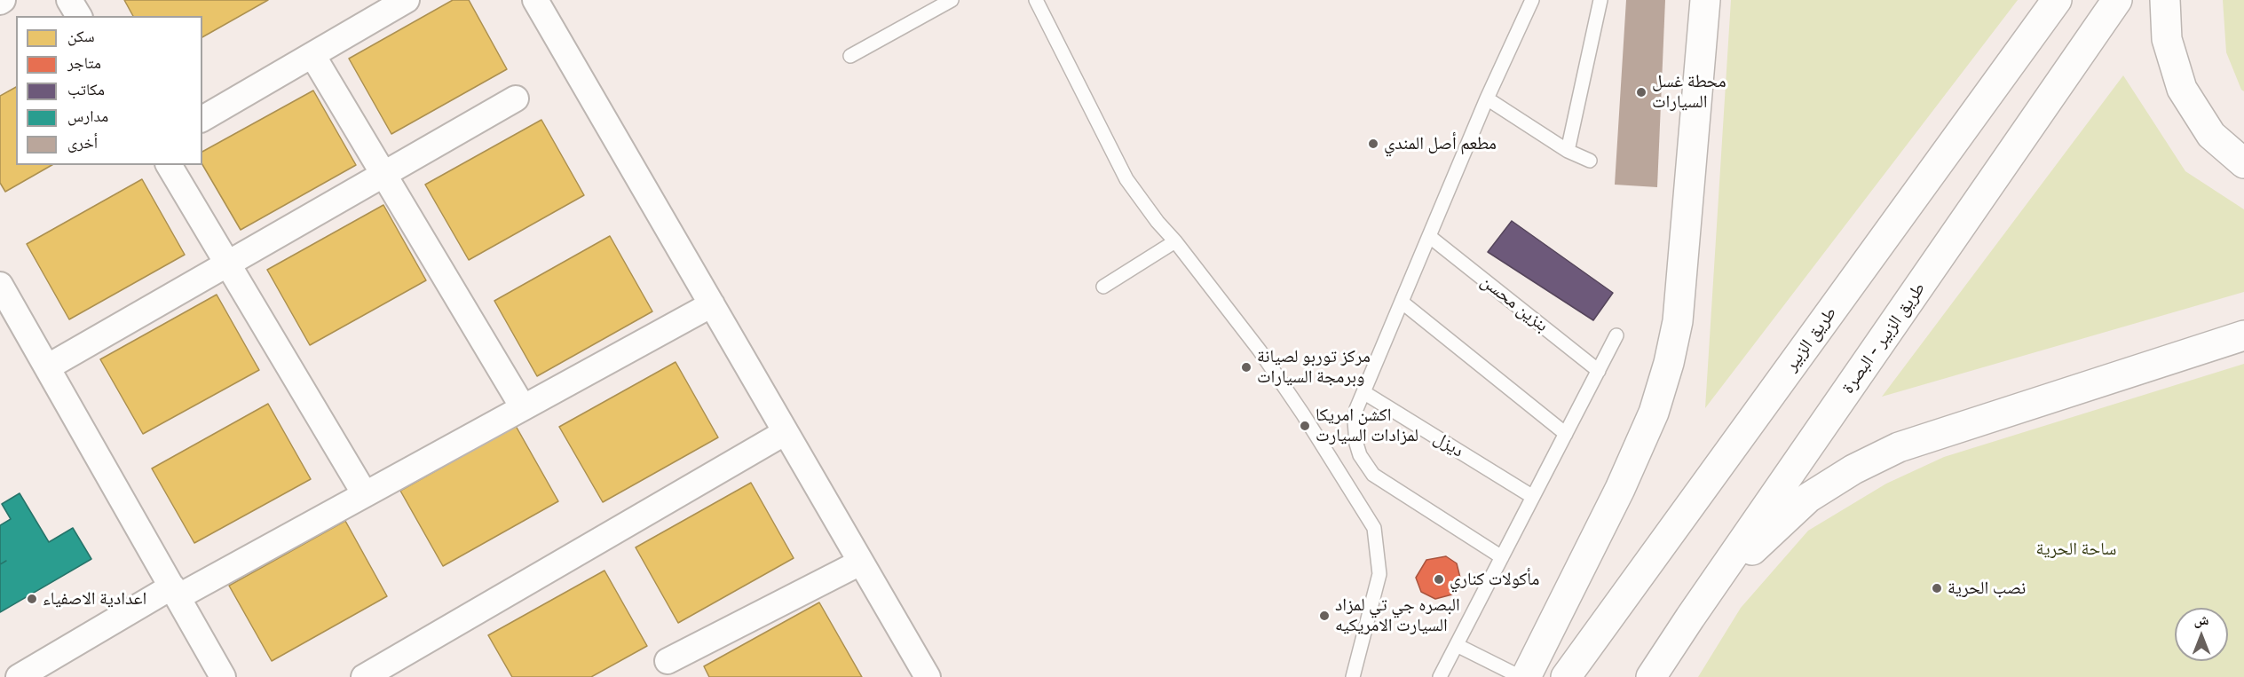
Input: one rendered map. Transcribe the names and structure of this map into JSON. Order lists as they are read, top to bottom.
{
  "streets": {
    "highway": ["طريق الزبير - البصرة", "طريق الزبير"],
    "lane": ["بنزين محسن", "ديزل"]
  },
  "parks": ["ساحة الحرية"],
  "places": [
    "محطة غسل السيارات",
    "مطعم أصل المندي",
    "مركز توربو لصيانة وبرمجة السيارات",
    "اكشن امريكا لمزادات السيارت",
    "مأكولات كناري",
    "نصب الحرية",
    "اعدادية الاصفياء",
    "البصره جي تي لمزاد السيارت الامريكيه"
  ],
  "legend": [
    "سكن",
    "متاجر",
    "مكاتب",
    "مدارس",
    "أخرى"
  ],
  "north": "top"
}
